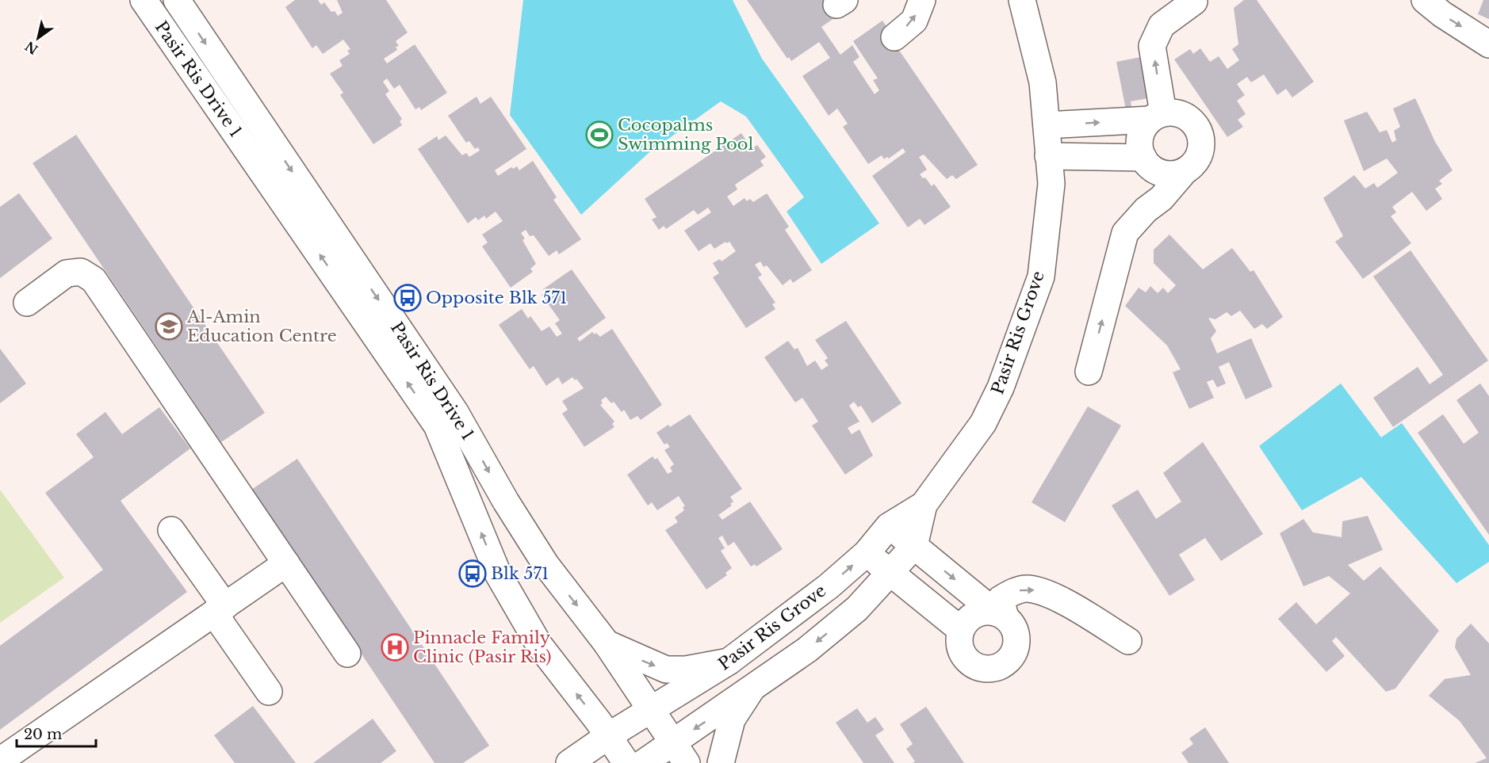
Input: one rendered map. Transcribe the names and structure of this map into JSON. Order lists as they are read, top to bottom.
{
  "streets": {
    "main road": ["Pasir Ris Drive 1", "Pasir Ris Grove"]
  },
  "crossings": [
    ["Pasir Ris Drive 1", "Pasir Ris Grove"]
  ],
  "places": {
    "sports": ["Cocopalms Swimming Pool"],
    "bus stop": ["Opposite Blk 571", "Blk 571"],
    "school or university": ["Al-Amin Education Centre"],
    "hospital": ["Pinnacle Family Clinic (Pasir Ris)"]
  },
  "scale_bar": "20 m",
  "north": "bottom left"
}
